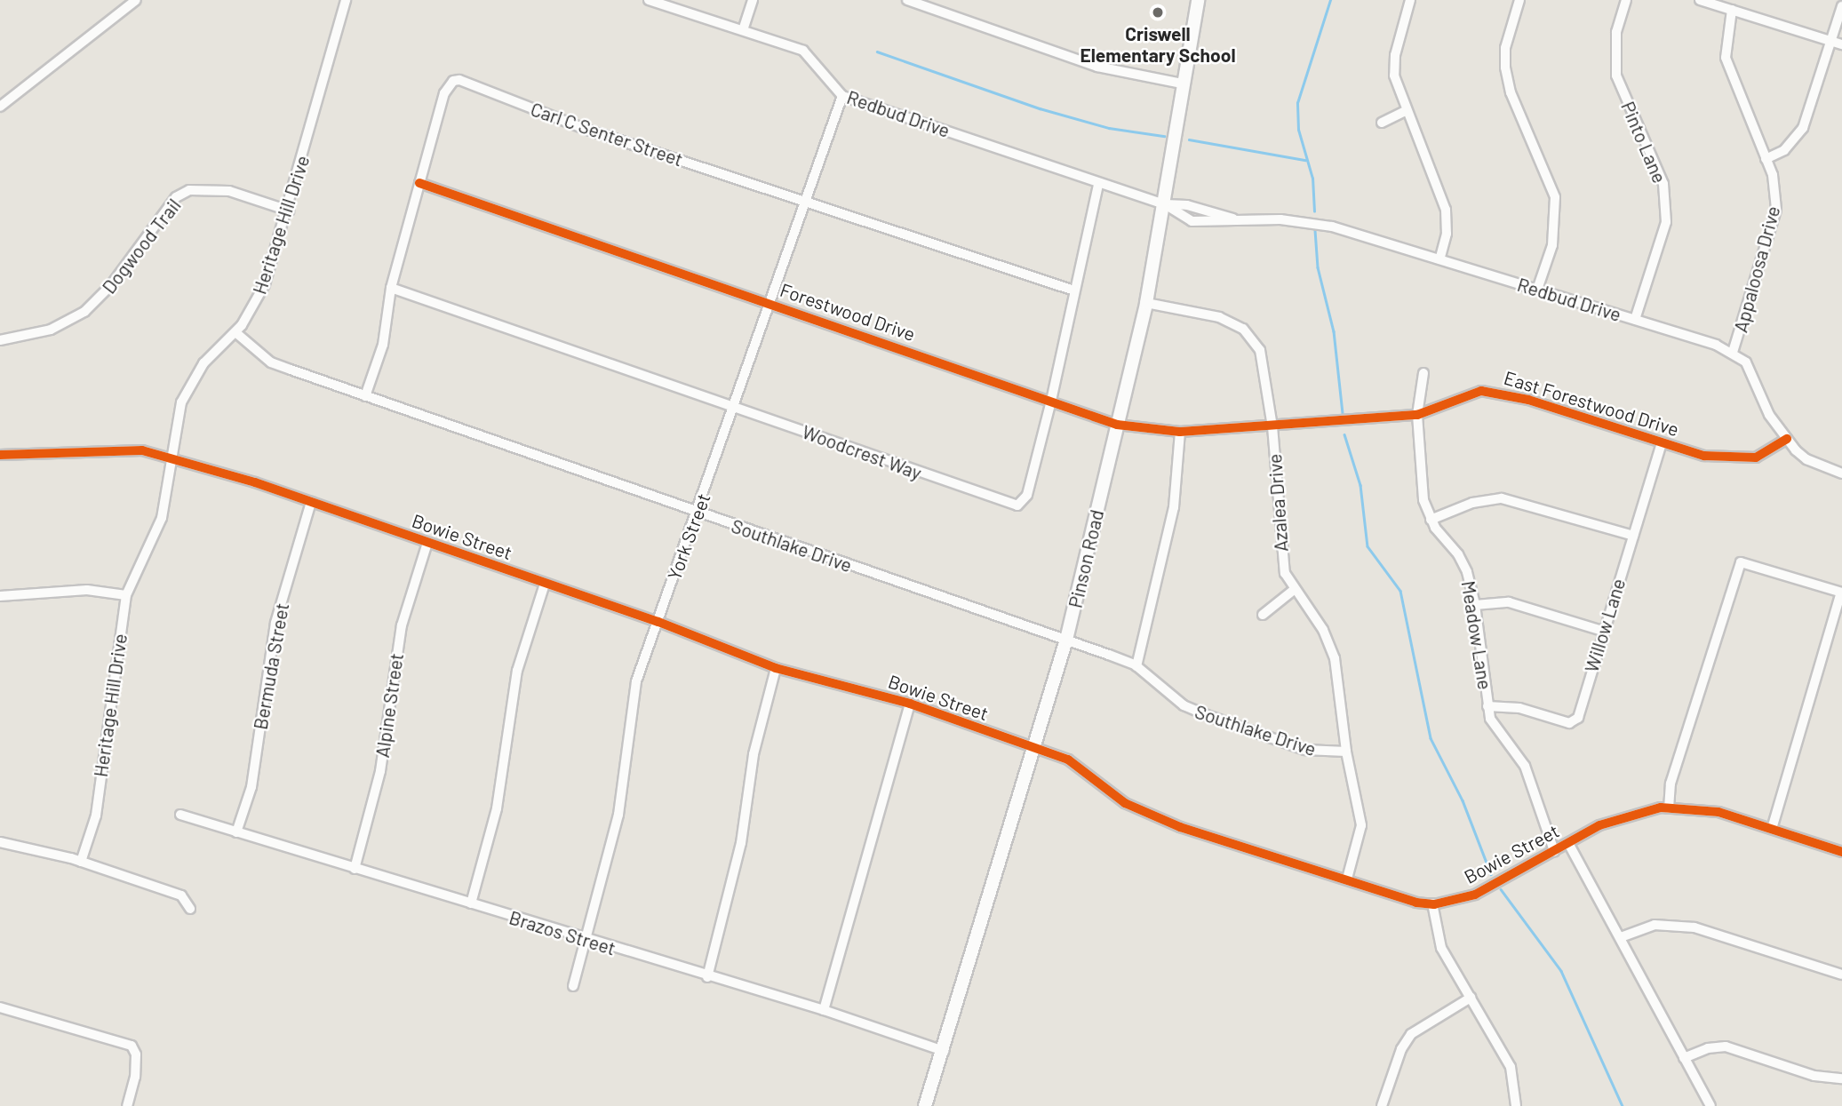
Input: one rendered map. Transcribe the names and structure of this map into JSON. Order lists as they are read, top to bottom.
{
  "streets": {
    "main road": ["Pinson Road"],
    "street": [
      "Redbud Drive",
      "Carl C Senter Street",
      "Pinto Lane",
      "Heritage Hill Drive",
      "Dogwood Trail",
      "Appaloosa Drive",
      "Forestwood Drive",
      "East Forestwood Drive",
      "Woodcrest Way",
      "Azalea Drive",
      "Bowie Street",
      "York Street",
      "Southlake Drive",
      "Willow Lane",
      "Meadow Lane",
      "Bermuda Street",
      "Alpine Street",
      "Brazos Street"
    ]
  },
  "crossings": [
    ["Redbud Drive", "Pinto Lane"],
    ["Redbud Drive", "Appaloosa Drive"],
    ["Redbud Drive", "East Forestwood Drive"],
    ["Redbud Drive", "Woodcrest Way"],
    ["Redbud Drive", "York Street"],
    ["Redbud Drive", "Pinson Road"],
    ["Carl C Senter Street", "Forestwood Drive"],
    ["Carl C Senter Street", "Woodcrest Way"],
    ["Carl C Senter Street", "York Street"],
    ["Carl C Senter Street", "Southlake Drive"],
    ["Heritage Hill Drive", "Dogwood Trail"],
    ["Heritage Hill Drive", "Bowie Street"],
    ["Heritage Hill Drive", "Southlake Drive"],
    ["Forestwood Drive", "East Forestwood Drive"],
    ["Forestwood Drive", "Woodcrest Way"],
    ["Forestwood Drive", "Azalea Drive"],
    ["Forestwood Drive", "York Street"],
    ["Forestwood Drive", "Pinson Road"],
    ["East Forestwood Drive", "Azalea Drive"],
    ["East Forestwood Drive", "Willow Lane"],
    ["East Forestwood Drive", "Meadow Lane"],
    ["Woodcrest Way", "York Street"],
    ["Azalea Drive", "Bowie Street"],
    ["Azalea Drive", "Southlake Drive"],
    ["Azalea Drive", "Pinson Road"],
    ["Bowie Street", "York Street"],
    ["Bowie Street", "Pinson Road"],
    ["Bowie Street", "Meadow Lane"],
    ["Bowie Street", "Bermuda Street"],
    ["Bowie Street", "Alpine Street"],
    ["York Street", "Southlake Drive"],
    ["York Street", "Brazos Street"],
    ["Southlake Drive", "Pinson Road"],
    ["Pinson Road", "Brazos Street"],
    ["Willow Lane", "Meadow Lane"],
    ["Bermuda Street", "Brazos Street"],
    ["Alpine Street", "Brazos Street"]
  ],
  "places": ["Criswell Elementary School"]
}
